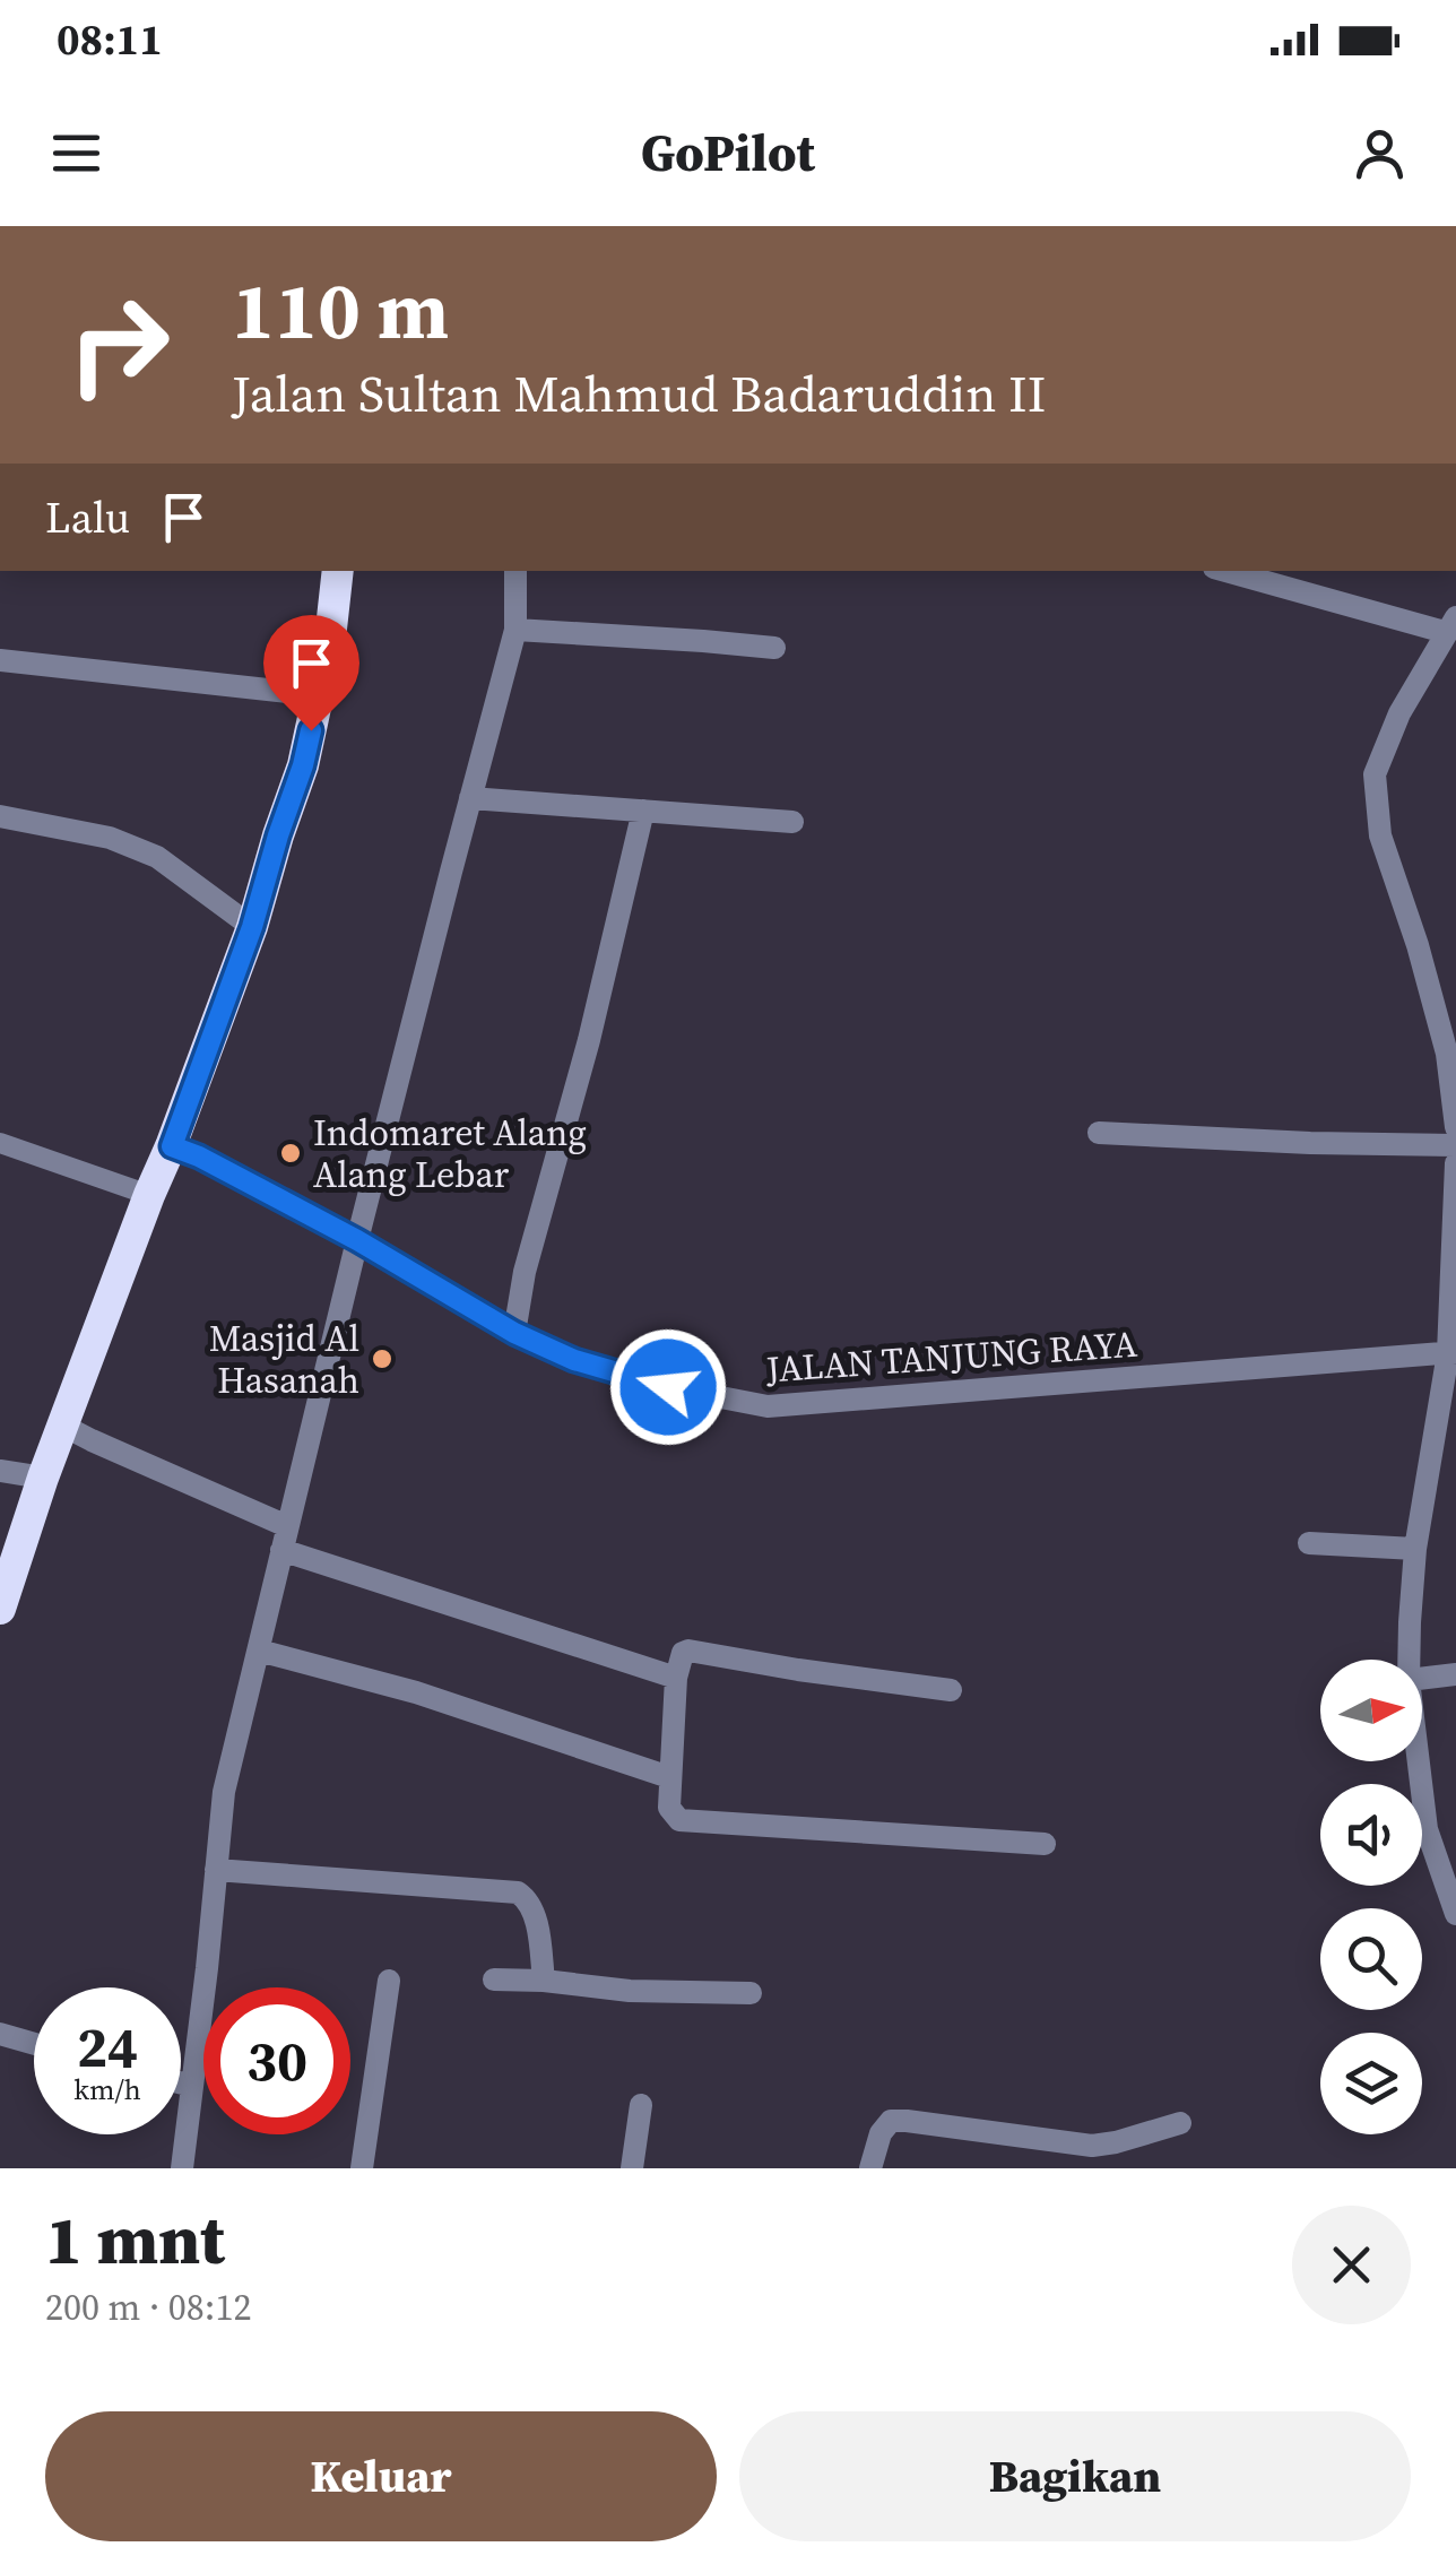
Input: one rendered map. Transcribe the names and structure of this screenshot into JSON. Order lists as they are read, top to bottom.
{
  "streets": {
    "street": ["JALAN TANJUNG RAYA"]
  },
  "places": ["Indomaret Alang Alang Lebar", "Masjid Al Hasanah"],
  "north": "right",
  "page": {
    "status": "08:11",
    "header": "GoPilot",
    "turn": ["110 m", "Jalan Sultan Mahmud Badaruddin II"],
    "then": "Lalu",
    "speed": "24 km/h",
    "limit": "30",
    "heading": ["1 mnt", "200 m · 08:12"],
    "buttons": ["Keluar", "Bagikan"]
  }
}
